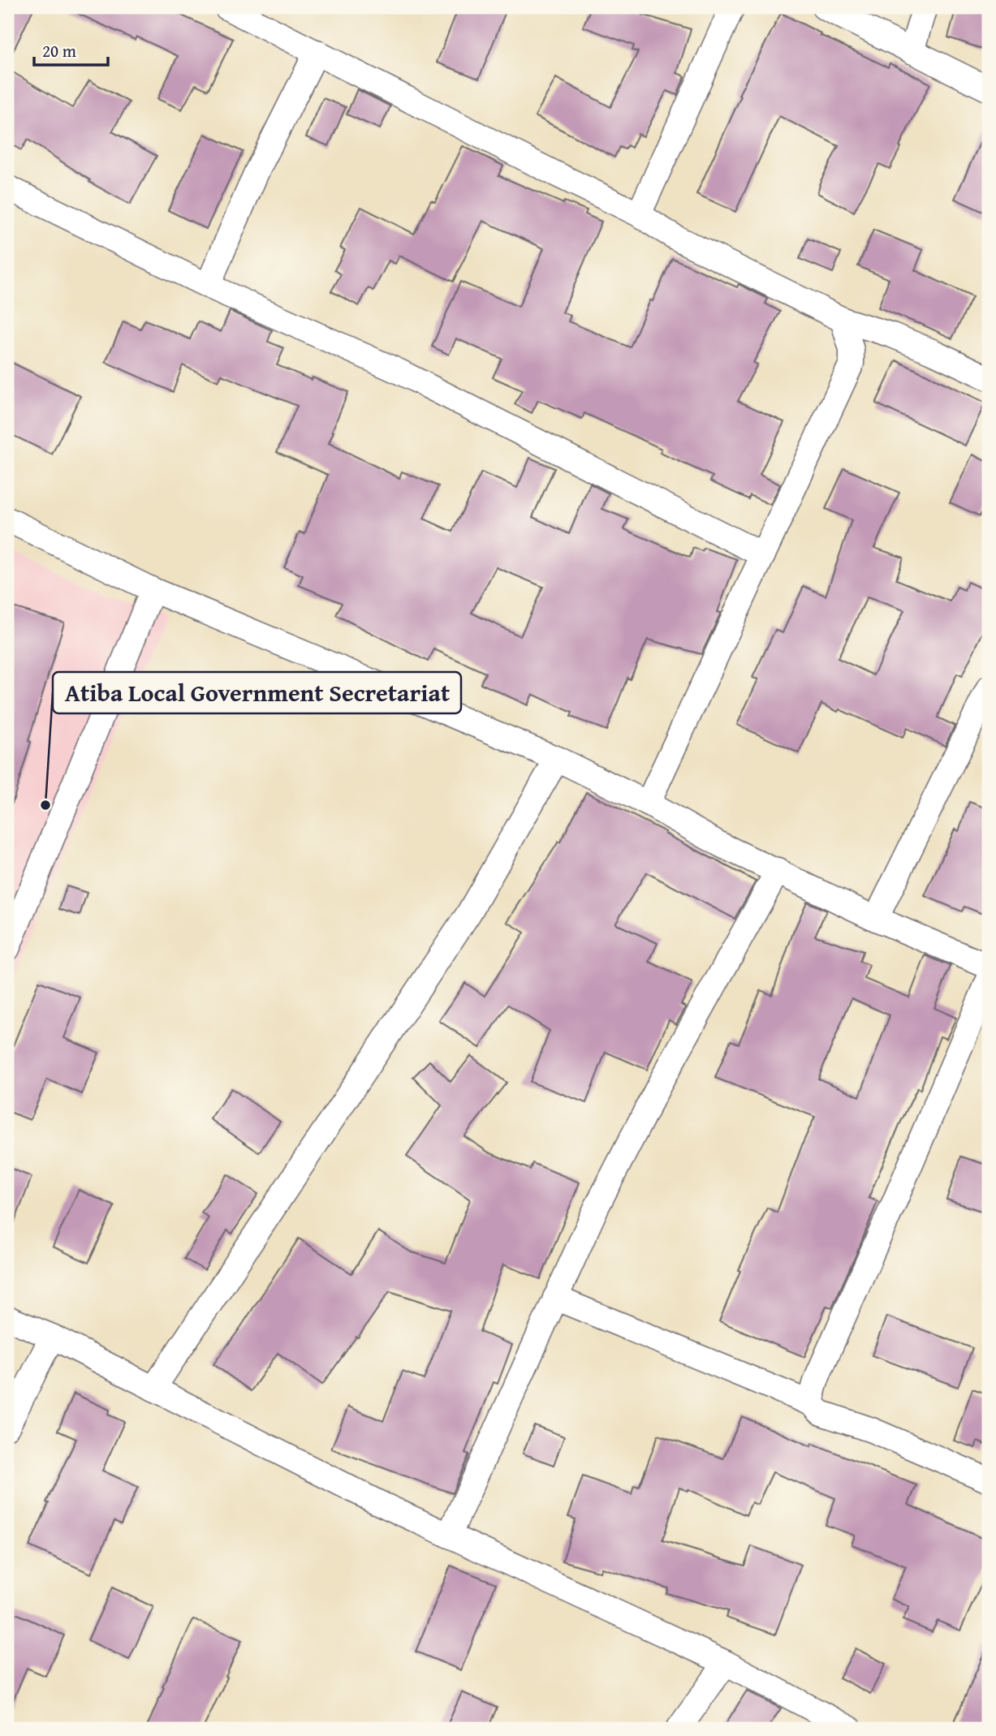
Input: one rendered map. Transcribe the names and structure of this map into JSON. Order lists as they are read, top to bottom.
{
  "places": ["Atiba Local Government Secretariat"],
  "scale_bar": "20 m"
}
